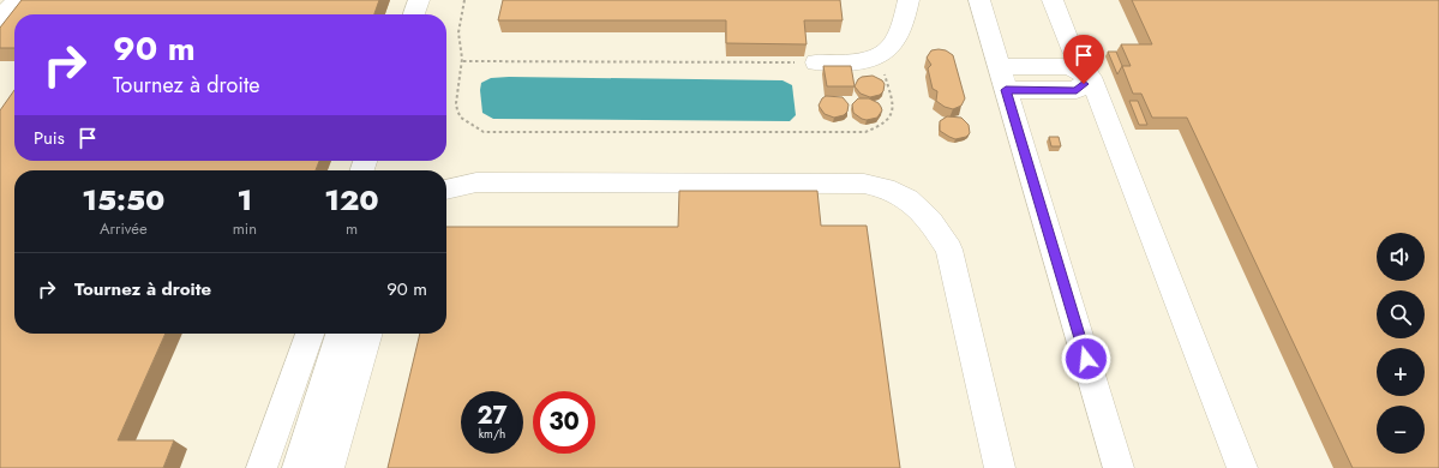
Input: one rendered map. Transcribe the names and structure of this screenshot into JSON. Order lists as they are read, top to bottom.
{
  "page": {
    "turn": ["90 m", "Tournez à droite"],
    "then": "Puis",
    "eta": [
      "15:50",
      "Arrivée",
      "1",
      "min",
      "120",
      "m"
    ],
    "map_buttons": ["+", "−"],
    "list": [
      {
        "name": "Tournez à droite",
        "value": "90 m"
      }
    ],
    "speed": "27 km/h",
    "limit": "30"
  }
}
